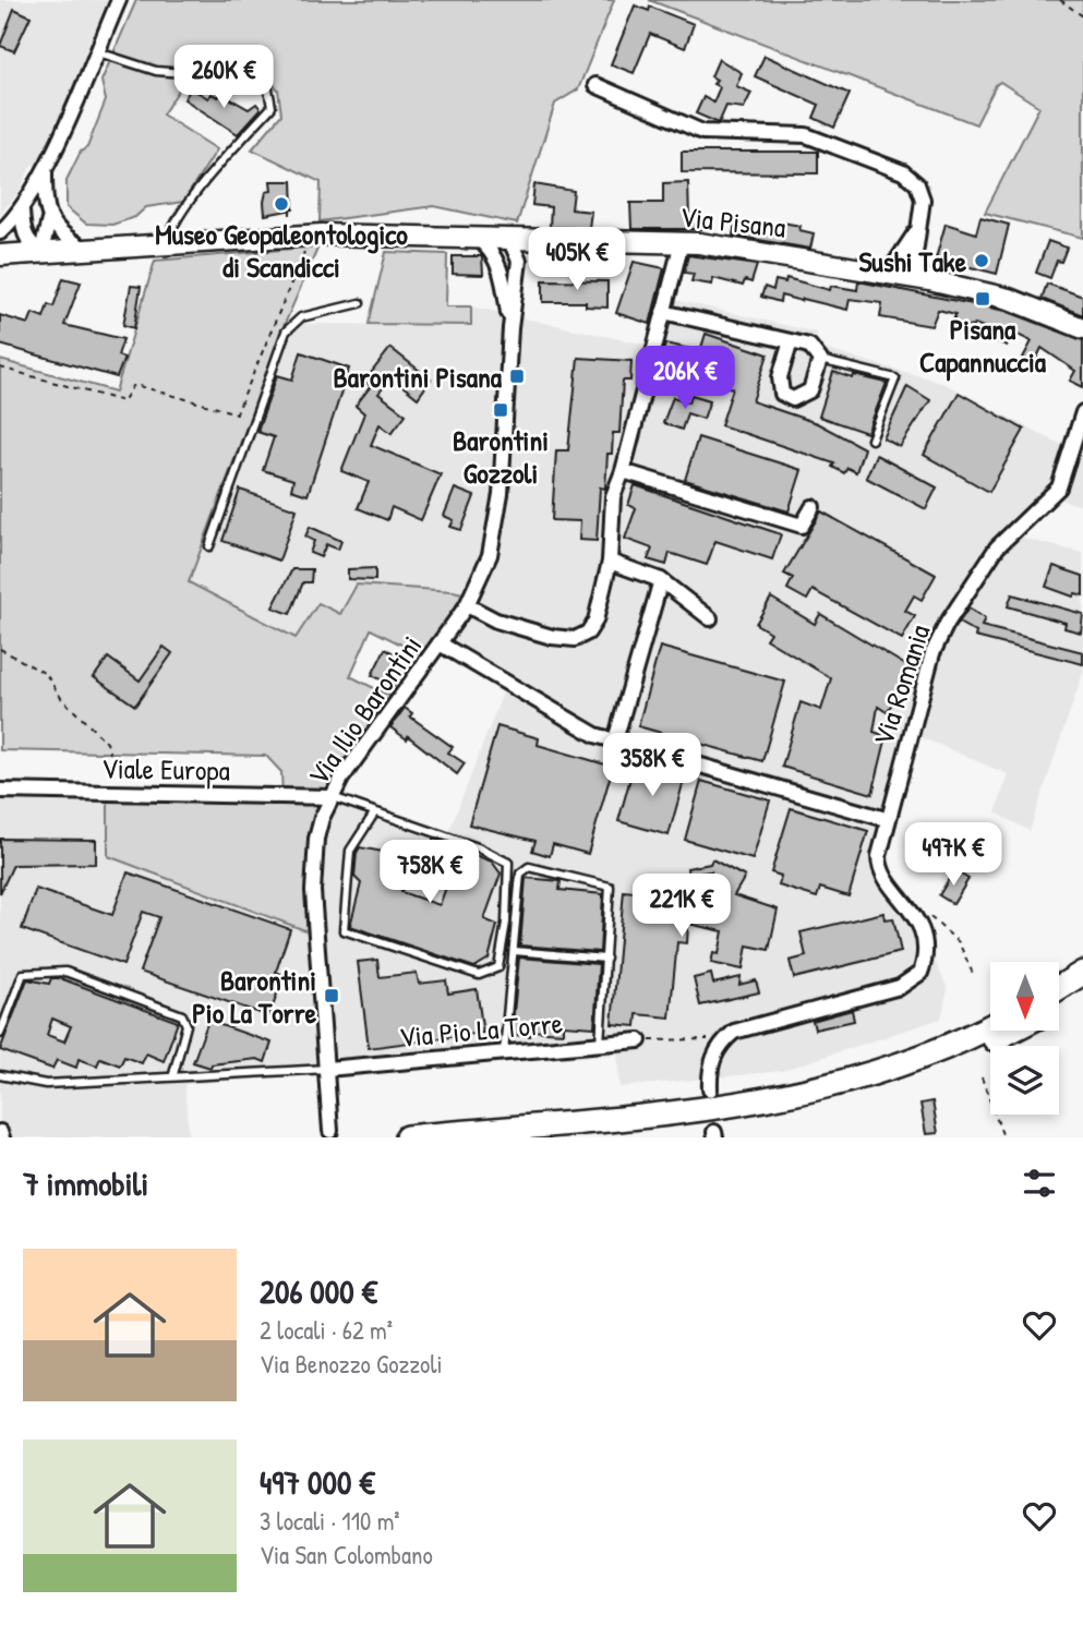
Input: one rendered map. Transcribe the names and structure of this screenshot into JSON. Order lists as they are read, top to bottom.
{
  "streets": {
    "main road": ["Via Pisana"],
    "street": [
      "Via Romania",
      "Via Ilio Barontini",
      "Viale Europa",
      "Via Pio La Torre"
    ]
  },
  "crossings": [
    ["Via Ilio Barontini", "Viale Europa"],
    ["Via Ilio Barontini", "Via Pio La Torre"]
  ],
  "places": {
    "other": ["Museo Geopaleontologico di Scandicci", "Sushi Take"],
    "transit": [
      "Pisana Capannuccia",
      "Barontini Pisana",
      "Barontini Gozzoli",
      "Barontini Pio La Torre"
    ]
  },
  "north": "bottom",
  "page": {
    "price": [
      "260K €",
      "405K €",
      "206K €",
      "358K €",
      "497K €",
      "758K €",
      "221K €"
    ],
    "heading": "7 immobili",
    "list": [
      {
        "name": "206 000 €",
        "note": "2 locali · 62 m² · Via Benozzo Gozzoli"
      },
      {
        "name": "497 000 €",
        "note": "3 locali · 110 m² · Via San Colombano"
      }
    ]
  }
}
